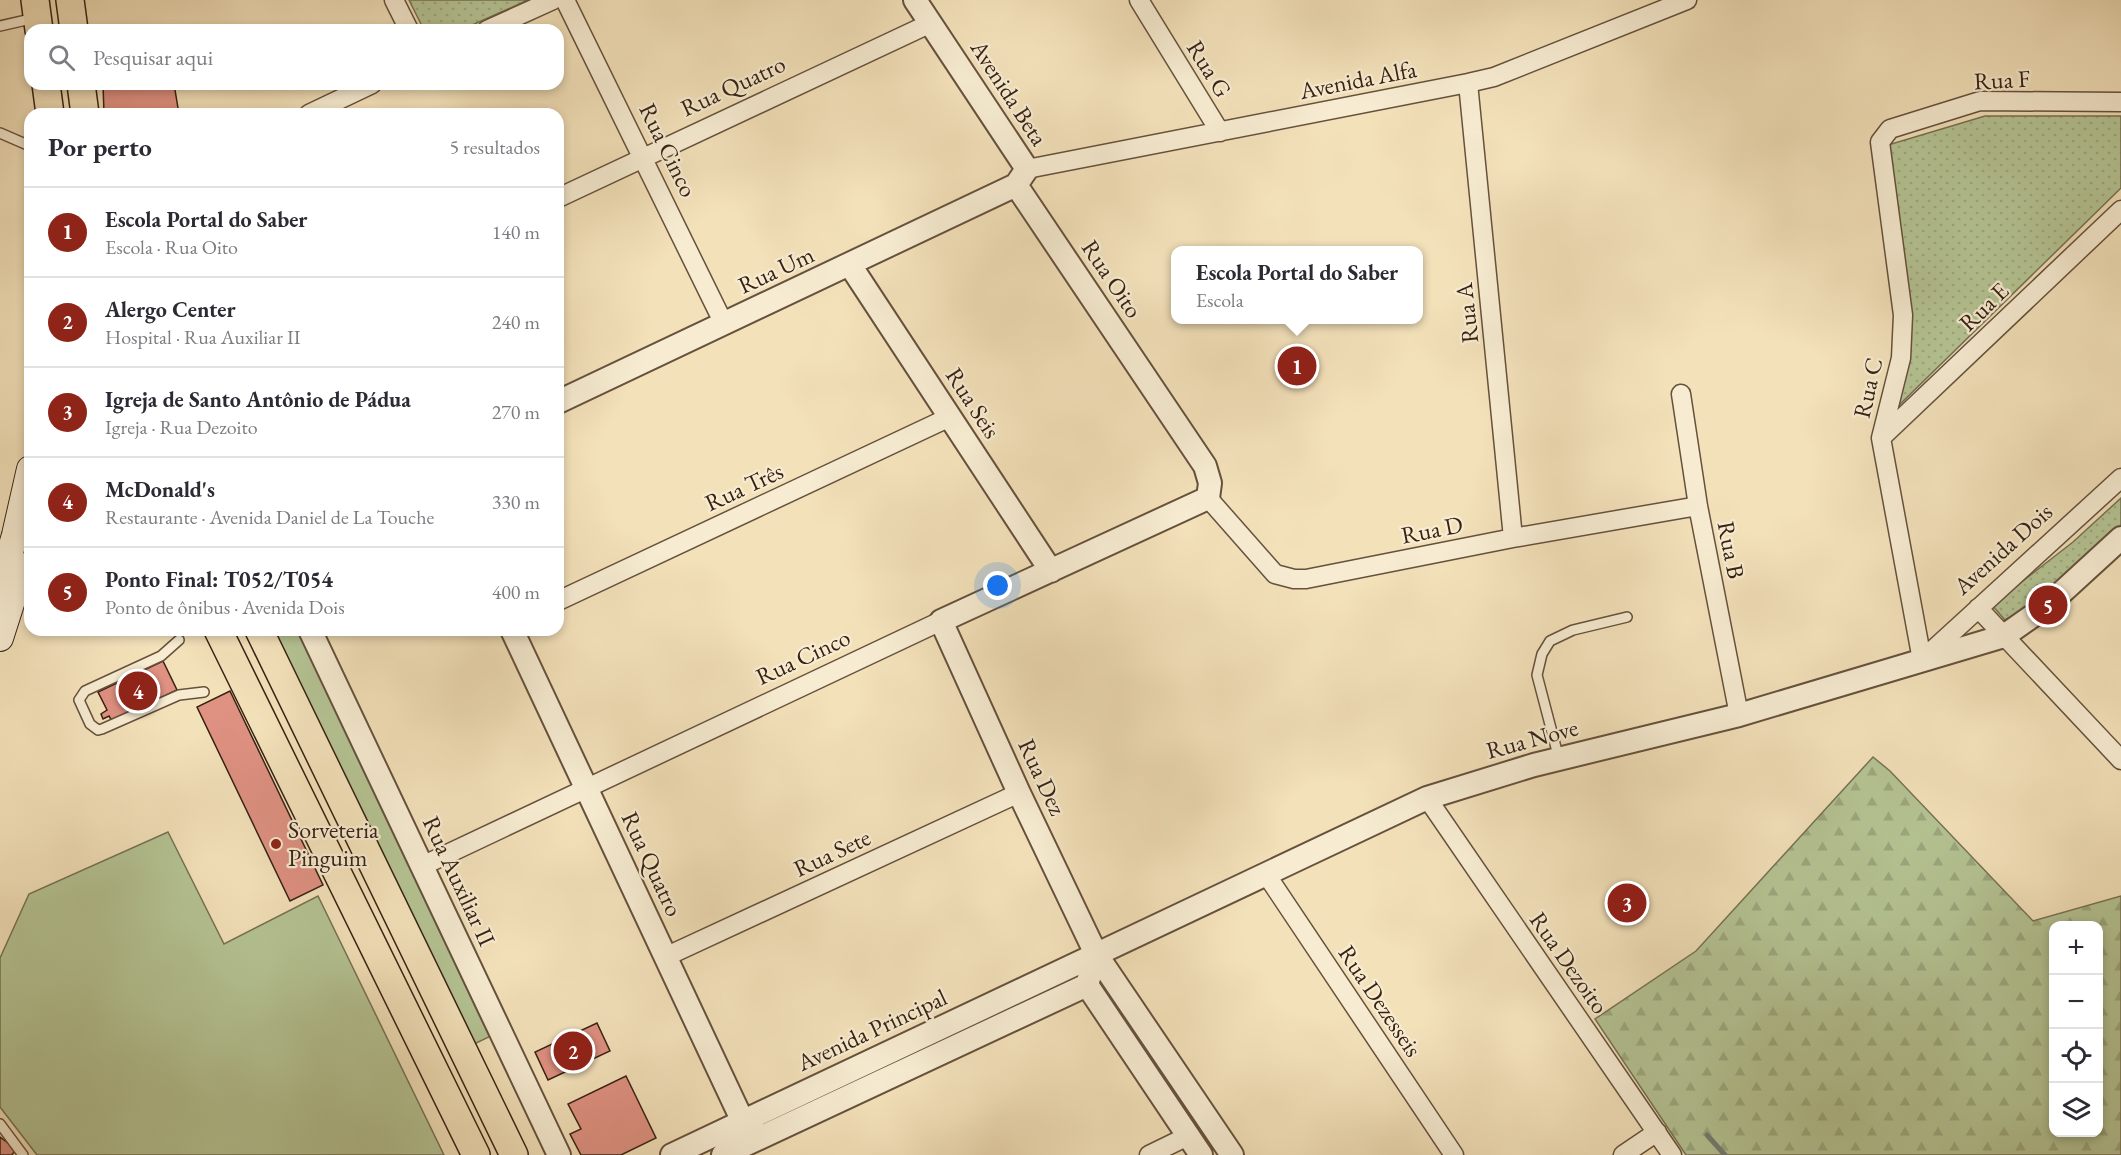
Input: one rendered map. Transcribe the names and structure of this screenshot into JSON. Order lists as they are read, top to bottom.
{
  "streets": {
    "street": [
      "Rua G",
      "Avenida Alfa",
      "Rua F",
      "Rua Quatro",
      "Avenida Beta",
      "Rua Cinco",
      "Rua Um",
      "Rua Oito",
      "Rua E",
      "Rua A",
      "Rua C",
      "Rua Seis",
      "Rua Três",
      "Rua D",
      "Avenida Dois",
      "Rua B",
      "Rua Nove",
      "Rua Dez",
      "Rua Sete",
      "Rua Auxiliar II",
      "Rua Dezoito",
      "Rua Dezesseis",
      "Avenida Principal"
    ]
  },
  "crossings": [
    ["Rua G", "Avenida Alfa"],
    ["Avenida Alfa", "Avenida Beta"],
    ["Avenida Alfa", "Rua Um"],
    ["Avenida Alfa", "Rua Oito"],
    ["Avenida Alfa", "Rua A"],
    ["Rua F", "Rua C"],
    ["Rua Quatro", "Avenida Beta"],
    ["Rua Quatro", "Rua Cinco"],
    ["Rua Quatro", "Rua Sete"],
    ["Rua Quatro", "Avenida Principal"],
    ["Avenida Beta", "Rua Um"],
    ["Avenida Beta", "Rua Oito"],
    ["Rua Cinco", "Rua Um"],
    ["Rua Cinco", "Rua Oito"],
    ["Rua Cinco", "Rua Seis"],
    ["Rua Cinco", "Rua D"],
    ["Rua Cinco", "Rua Dez"],
    ["Rua Cinco", "Rua Auxiliar II"],
    ["Rua Um", "Rua Oito"],
    ["Rua Um", "Rua Seis"],
    ["Rua Oito", "Rua D"],
    ["Rua E", "Rua C"],
    ["Rua A", "Rua D"],
    ["Rua C", "Avenida Dois"],
    ["Rua C", "Rua Nove"],
    ["Rua Seis", "Rua Três"],
    ["Rua D", "Rua B"],
    ["Avenida Dois", "Rua Nove"],
    ["Rua B", "Rua Nove"],
    ["Rua Nove", "Rua Dez"],
    ["Rua Nove", "Rua Dezoito"],
    ["Rua Nove", "Rua Dezesseis"],
    ["Rua Nove", "Avenida Principal"],
    ["Rua Dez", "Rua Sete"],
    ["Rua Dez", "Avenida Principal"]
  ],
  "places": ["Sorveteria Pinguim"],
  "page": {
    "search": "Pesquisar aqui",
    "heading": ["Por perto", "5 resultados"],
    "list": [
      {
        "mark": "1",
        "name": "Escola Portal do Saber",
        "note": "Escola · Rua Oito",
        "value": "140 m"
      },
      {
        "mark": "2",
        "name": "Alergo Center",
        "note": "Hospital · Rua Auxiliar II",
        "value": "240 m"
      },
      {
        "mark": "3",
        "name": "Igreja de Santo Antônio de Pádua",
        "note": "Igreja · Rua Dezoito",
        "value": "270 m"
      },
      {
        "mark": "4",
        "name": "McDonald's",
        "note": "Restaurante · Avenida Daniel de La Touche",
        "value": "330 m"
      },
      {
        "mark": "5",
        "name": "Ponto Final: T052/T054",
        "note": "Ponto de ônibus · Avenida Dois",
        "value": "400 m"
      }
    ],
    "popup": ["Escola Portal do Saber", "Escola"],
    "pins": [
      "1",
      "5",
      "4",
      "3",
      "2"
    ],
    "map_buttons": ["+", "−"]
  }
}
